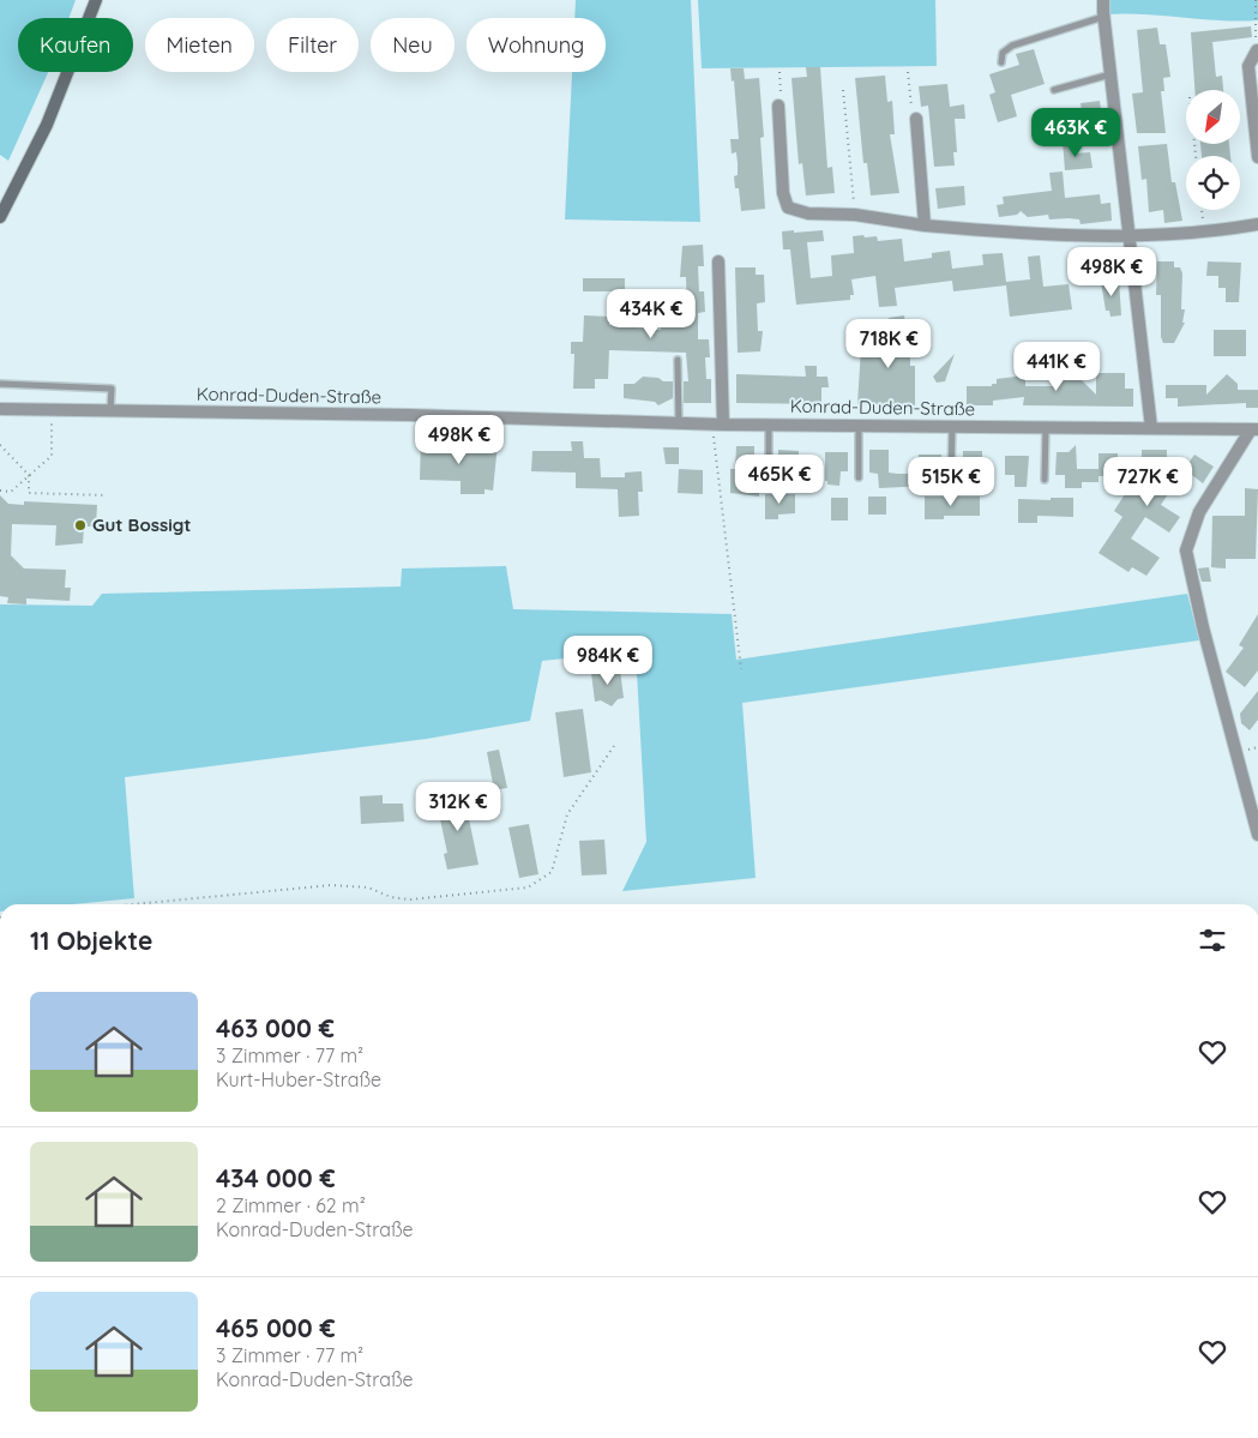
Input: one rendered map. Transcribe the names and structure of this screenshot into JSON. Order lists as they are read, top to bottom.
{
  "streets": {
    "street": ["Konrad-Duden-Straße"]
  },
  "places": ["Gut Bossigt"],
  "north": "bottom left",
  "page": {
    "chip": [
      "Kaufen",
      "Mieten",
      "Filter",
      "Neu",
      "Wohnung"
    ],
    "price": [
      "463K €",
      "498K €",
      "434K €",
      "718K €",
      "441K €",
      "498K €",
      "465K €",
      "515K €",
      "727K €",
      "984K €",
      "312K €"
    ],
    "heading": "11 Objekte",
    "list": [
      {
        "name": "463 000 €",
        "note": "3 Zimmer · 77 m² · Kurt-Huber-Straße"
      },
      {
        "name": "434 000 €",
        "note": "2 Zimmer · 62 m² · Konrad-Duden-Straße"
      },
      {
        "name": "465 000 €",
        "note": "3 Zimmer · 77 m² · Konrad-Duden-Straße"
      }
    ]
  }
}
